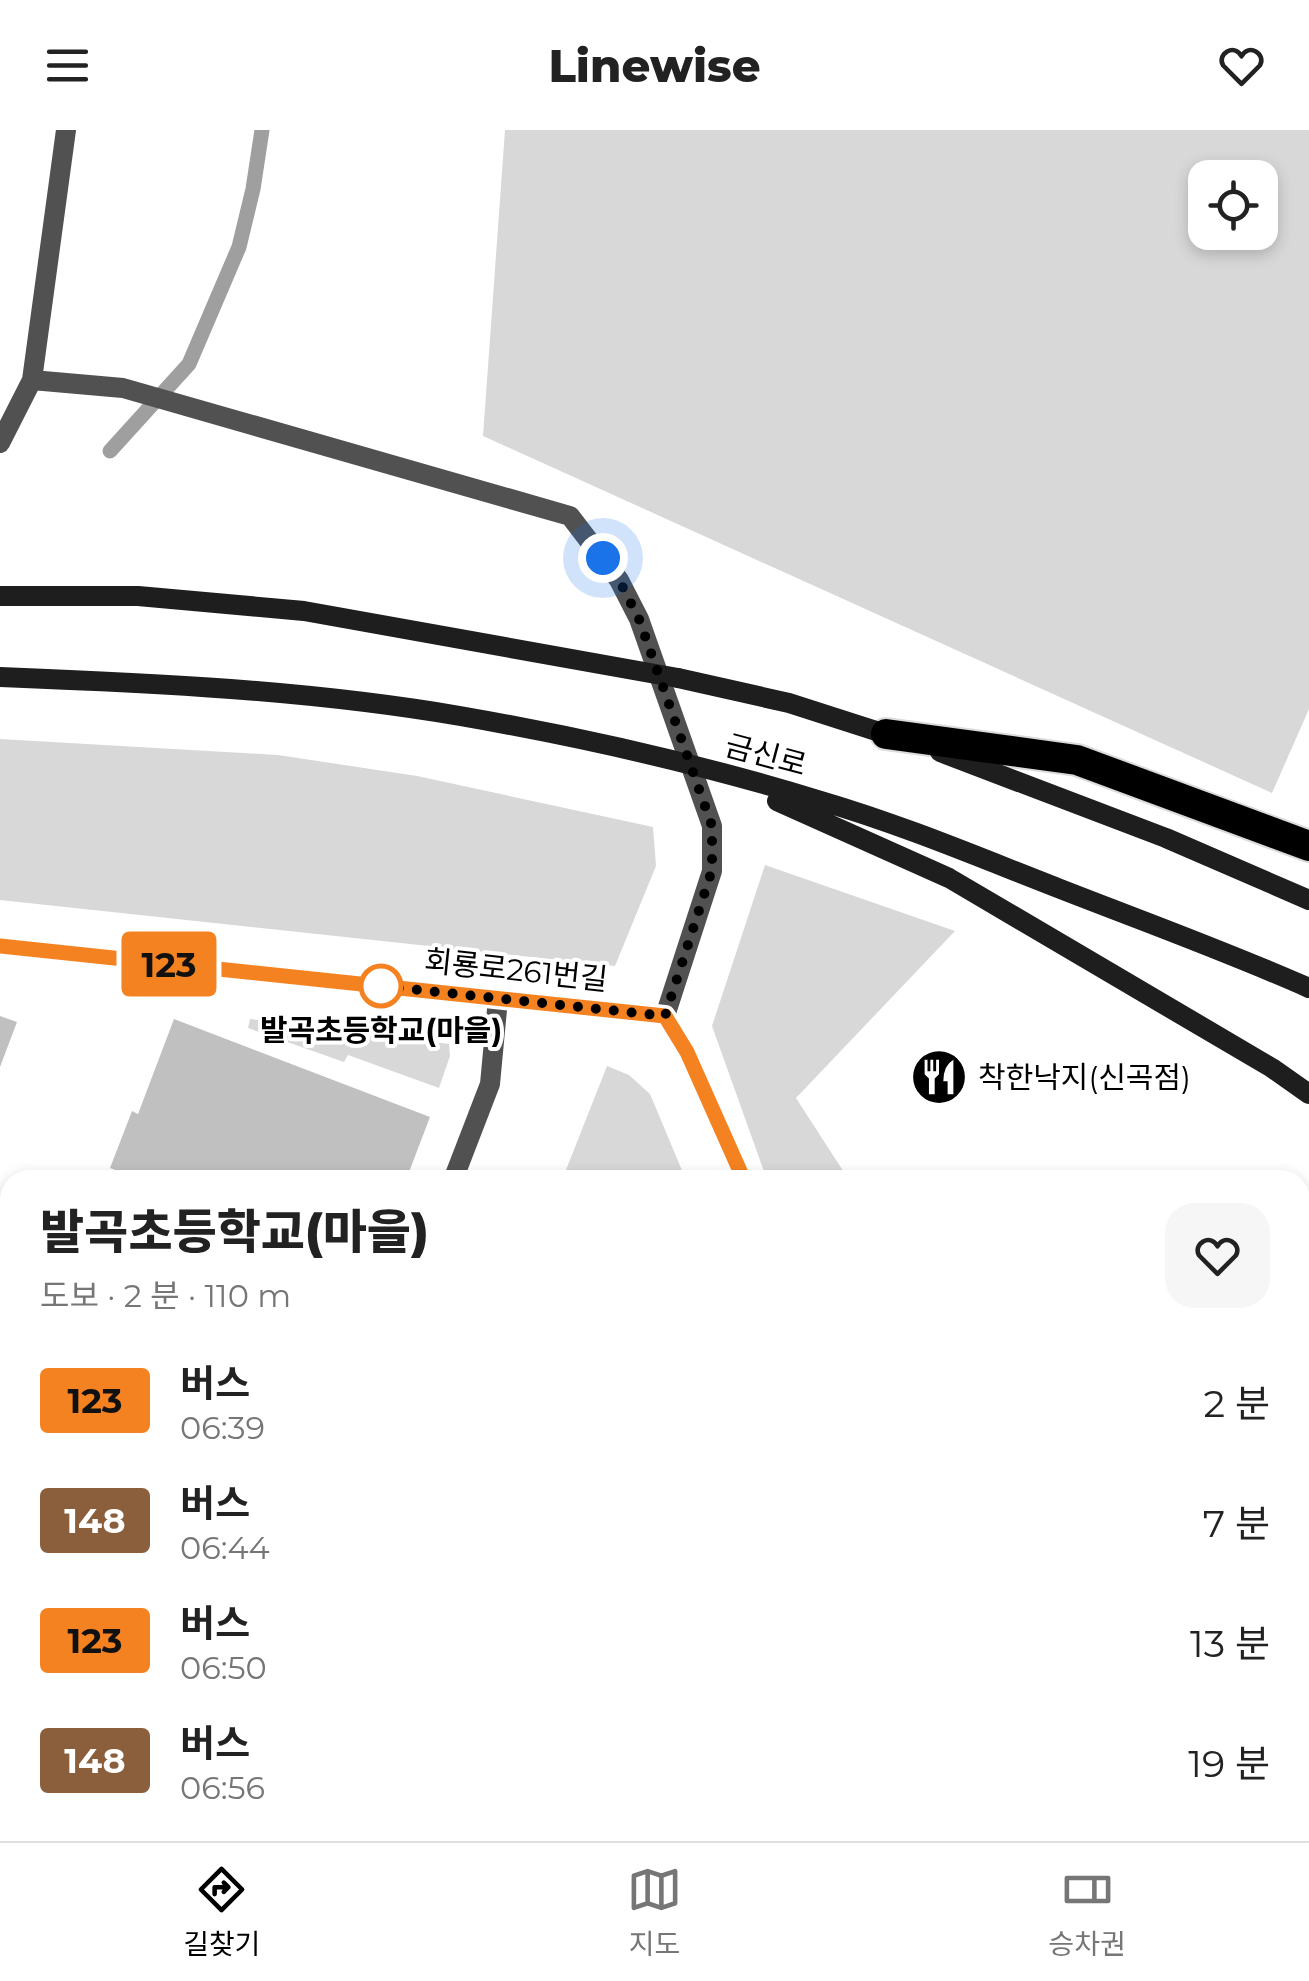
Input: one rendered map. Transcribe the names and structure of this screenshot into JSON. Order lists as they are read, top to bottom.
{
  "streets": {
    "street": ["금신로", "회룡로261번길"]
  },
  "places": {
    "other": ["발곡초등학교(마을)"],
    "restaurant": ["착한낙지(신곡점)"]
  },
  "lines": ["bus line 123"],
  "page": {
    "header": "Linewise",
    "on_map": "123",
    "heading": ["발곡초등학교(마을)", "도보 · 2 분 · 110 m"],
    "list": [
      {
        "mark": "123",
        "name": "버스",
        "note": "06:39",
        "value": "2 분"
      },
      {
        "mark": "148",
        "name": "버스",
        "note": "06:44",
        "value": "7 분"
      },
      {
        "mark": "123",
        "name": "버스",
        "note": "06:50",
        "value": "13 분"
      },
      {
        "mark": "148",
        "name": "버스",
        "note": "06:56",
        "value": "19 분"
      }
    ],
    "tabs": ["길찾기", "지도", "승차권"]
  }
}
